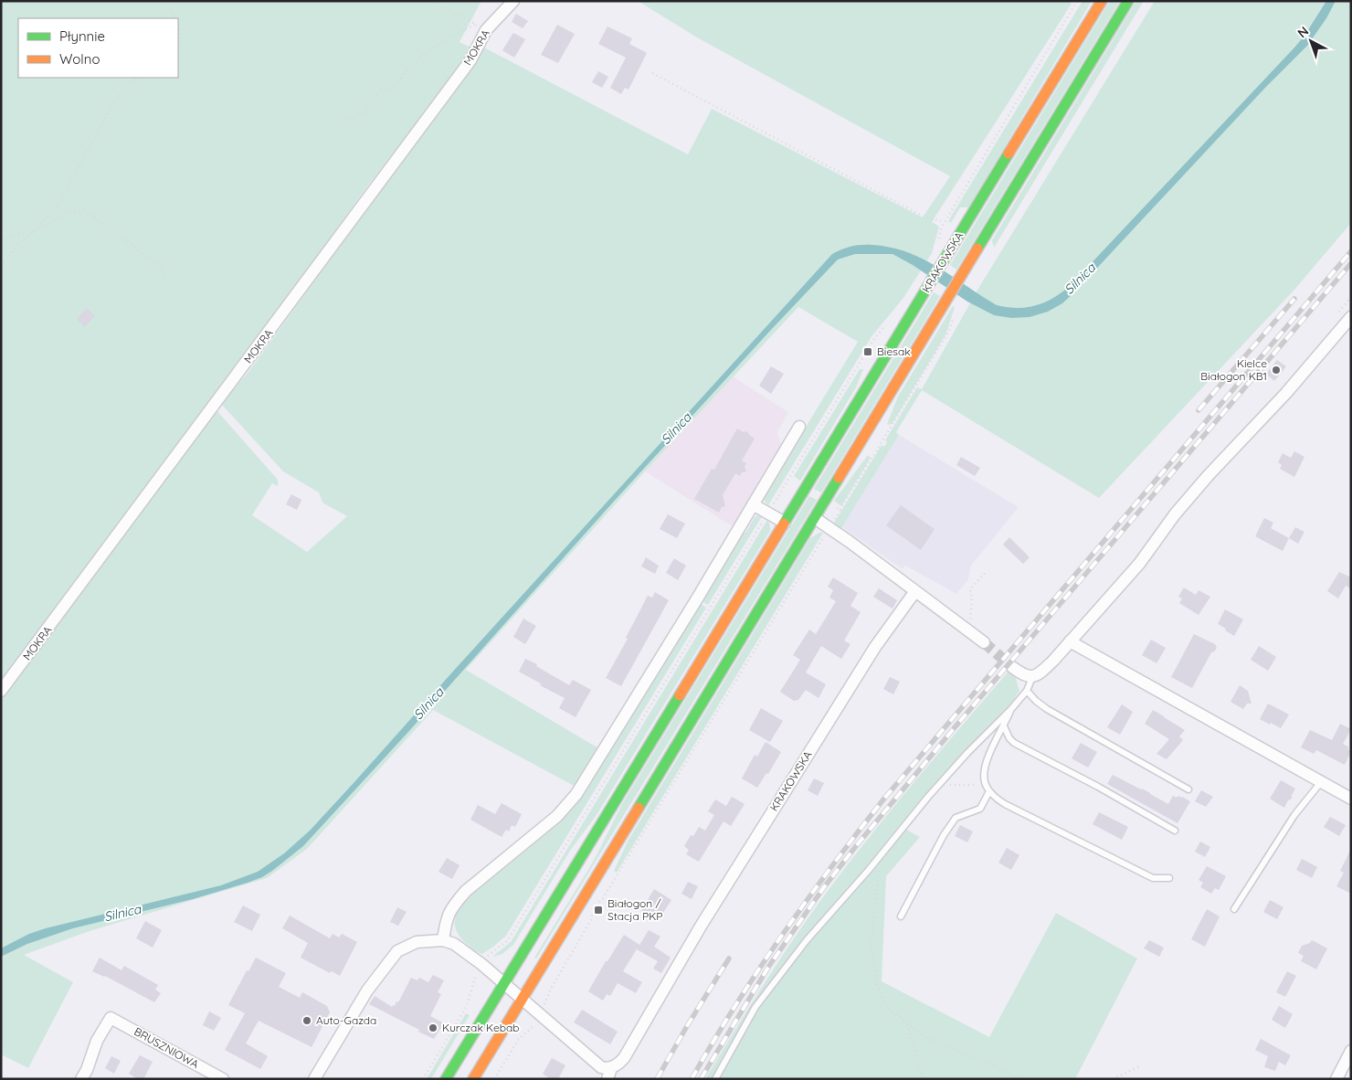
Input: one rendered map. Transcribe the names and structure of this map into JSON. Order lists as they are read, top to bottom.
{
  "streets": {
    "main road": ["KRAKOWSKA"],
    "street": ["MOKRA", "BRUSZNIOWA"]
  },
  "water": ["Silnica"],
  "places": {
    "transit": ["Biesak", "Białogon / Stacja PKP"],
    "other": ["Kielce Białogon KB1", "Auto-Gazda", "Kurczak Kebab"]
  },
  "legend": ["Płynnie", "Wolno"],
  "north": "top left"
}
